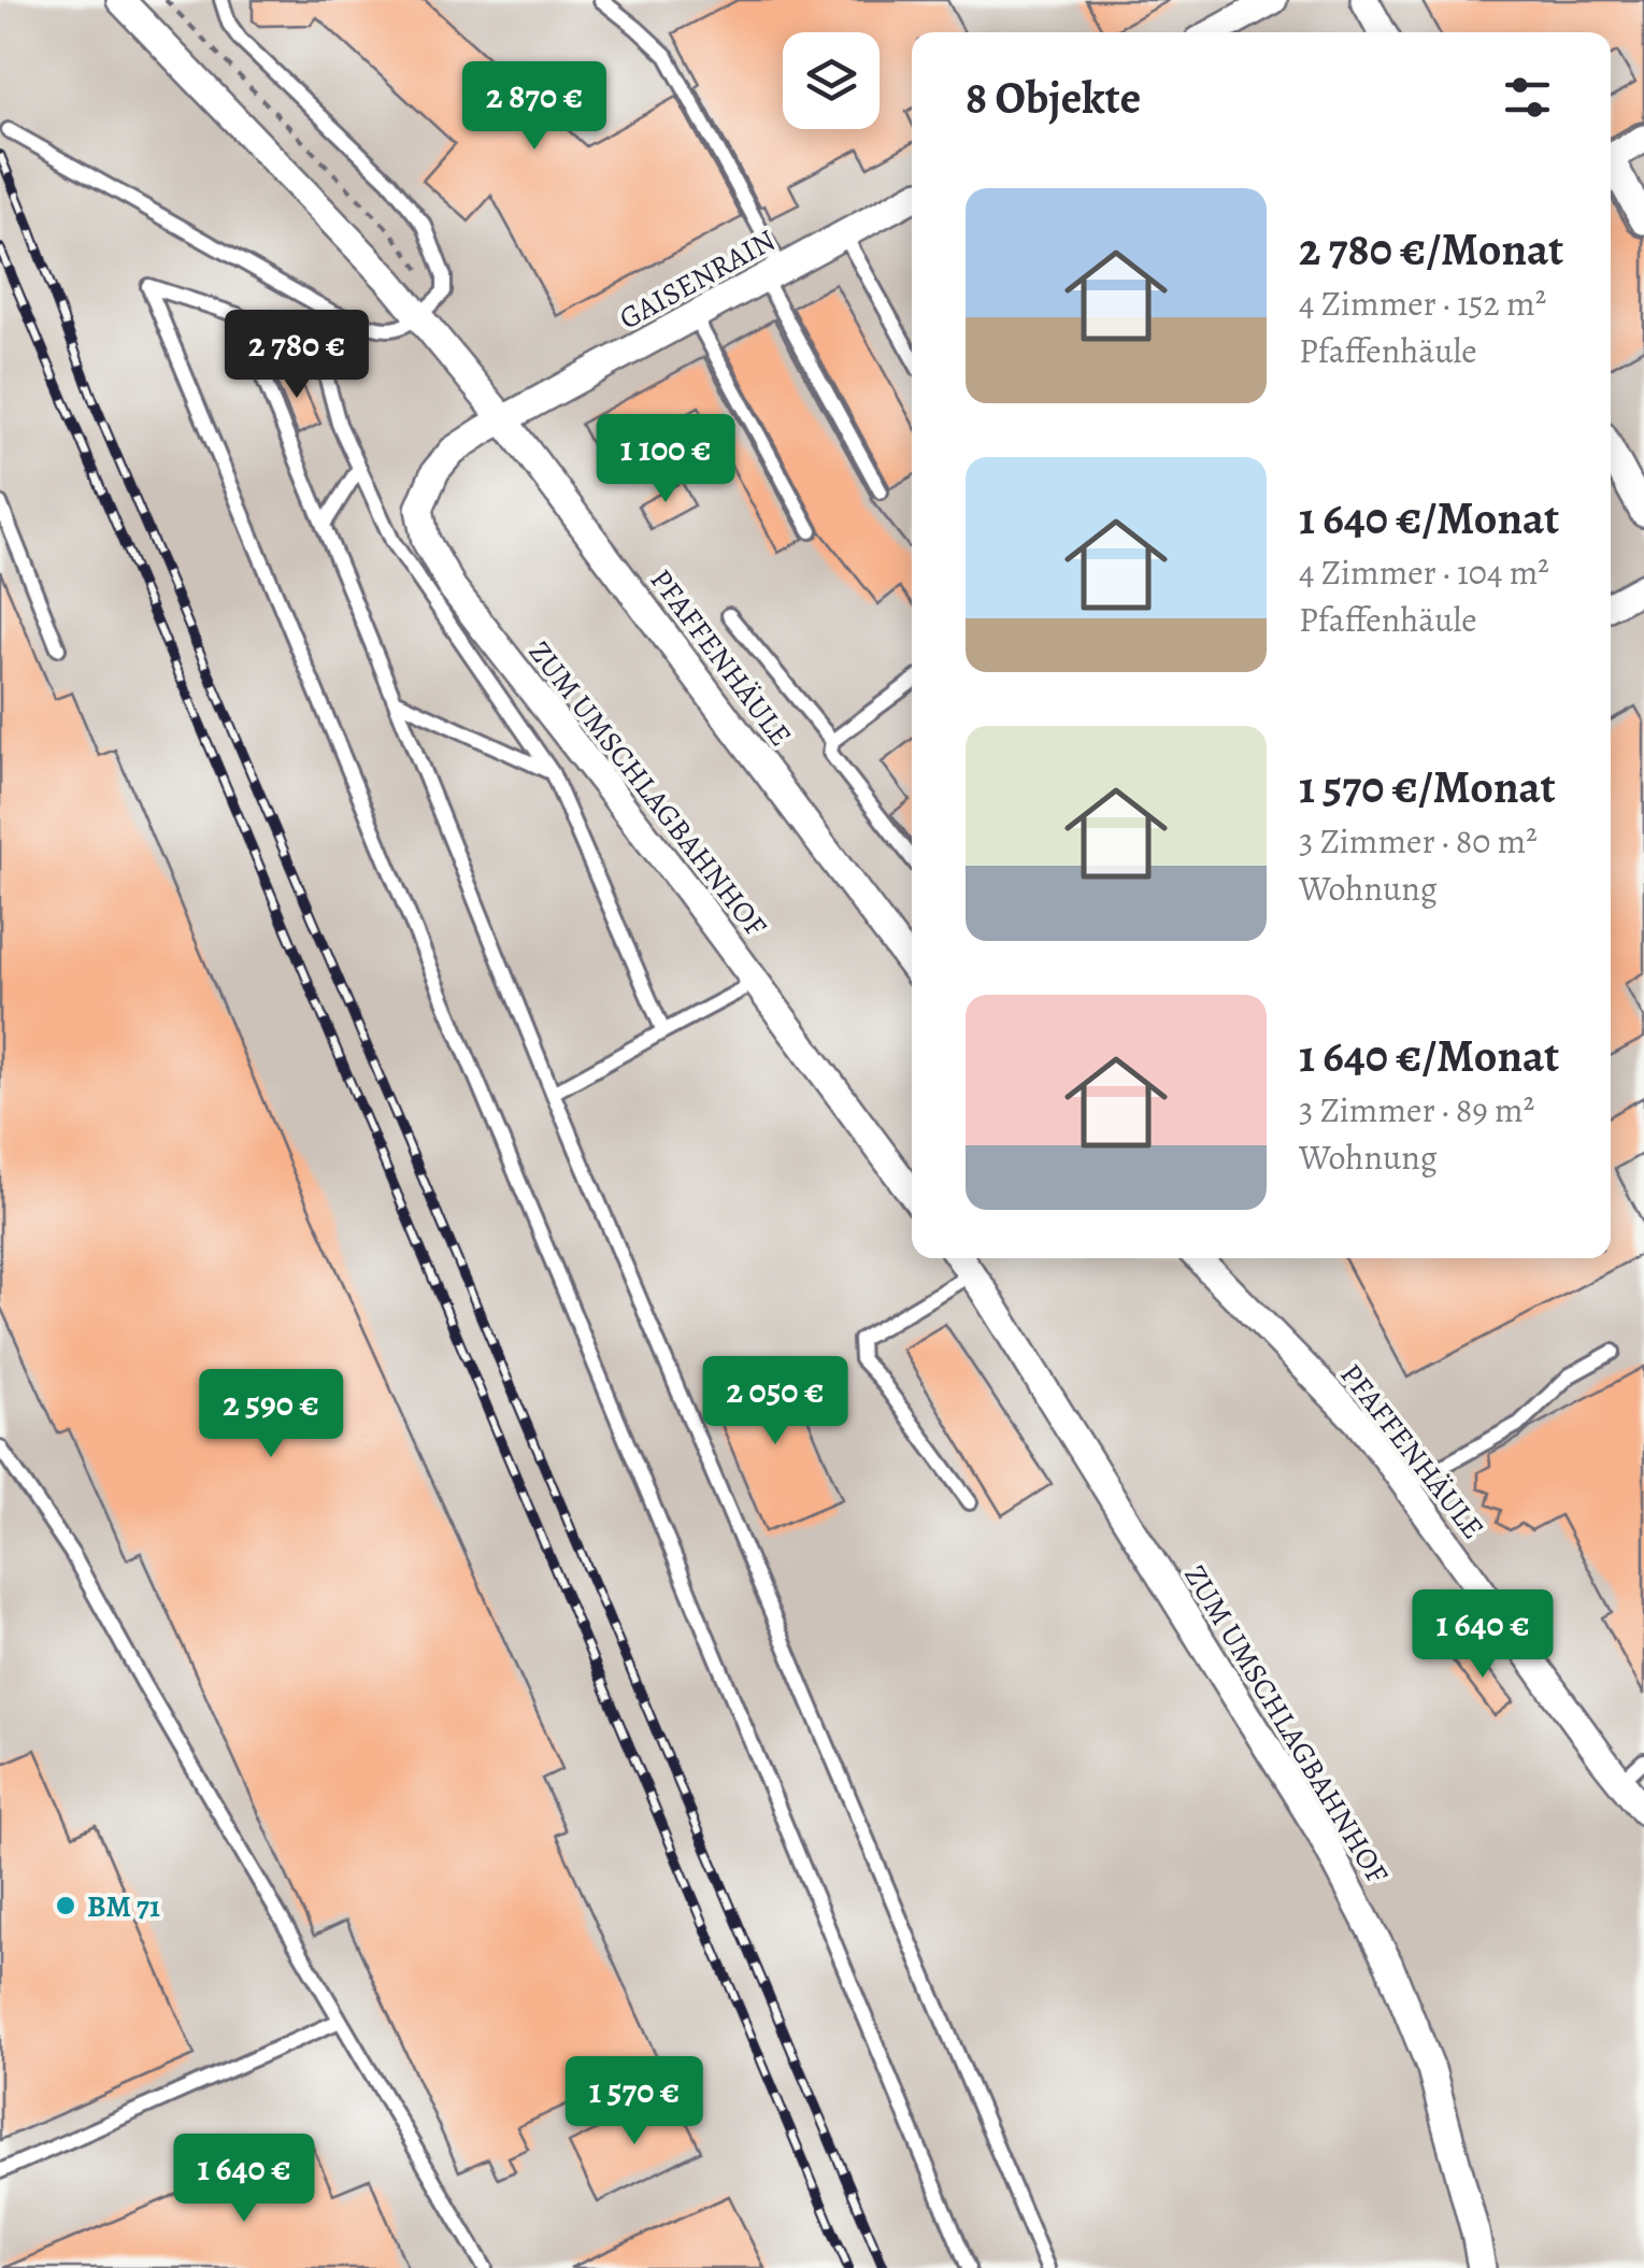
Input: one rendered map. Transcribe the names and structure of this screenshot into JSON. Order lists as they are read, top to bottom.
{
  "streets": {
    "street": ["GAISENRAIN", "PFAFFENHÄULE", "ZUM UMSCHLAGBAHNHOF"]
  },
  "crossings": [
    ["GAISENRAIN", "PFAFFENHÄULE"],
    ["GAISENRAIN", "ZUM UMSCHLAGBAHNHOF"],
    ["PFAFFENHÄULE", "ZUM UMSCHLAGBAHNHOF"]
  ],
  "places": ["BM 71"],
  "page": {
    "heading": "8 Objekte",
    "price": [
      "2 870 €",
      "2 780 €",
      "1 100 €",
      "2 050 €",
      "2 590 €",
      "1 640 €",
      "1 570 €",
      "1 640 €"
    ],
    "list": [
      {
        "name": "2 780 €/Monat",
        "note": "4 Zimmer · 152 m² · Pfaffenhäule"
      },
      {
        "name": "1 640 €/Monat",
        "note": "4 Zimmer · 104 m² · Pfaffenhäule"
      },
      {
        "name": "1 570 €/Monat",
        "note": "3 Zimmer · 80 m² · Wohnung"
      },
      {
        "name": "1 640 €/Monat",
        "note": "3 Zimmer · 89 m² · Wohnung"
      }
    ]
  }
}
